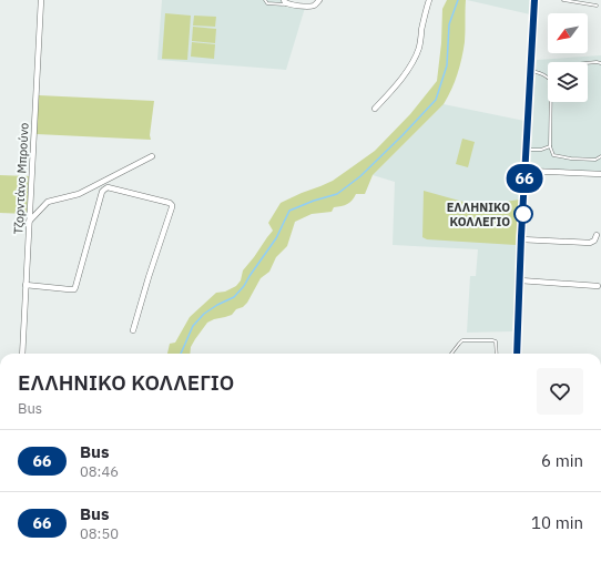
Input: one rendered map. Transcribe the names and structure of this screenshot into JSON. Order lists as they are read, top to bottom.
{
  "streets": {
    "street": ["Τζορντάνο Μπρούνο"]
  },
  "places": ["ΕΛΛΗΝΙΚΟ ΚΟΛΛΕΓΙΟ"],
  "lines": ["bus line 66"],
  "north": "bottom left",
  "page": {
    "on_map": "66",
    "heading": ["ΕΛΛΗΝΙΚΟ ΚΟΛΛΕΓΙΟ", "Bus"],
    "list": [
      {
        "mark": "66",
        "name": "Bus",
        "note": "08:46",
        "value": "6 min"
      },
      {
        "mark": "66",
        "name": "Bus",
        "note": "08:50",
        "value": "10 min"
      }
    ]
  }
}
